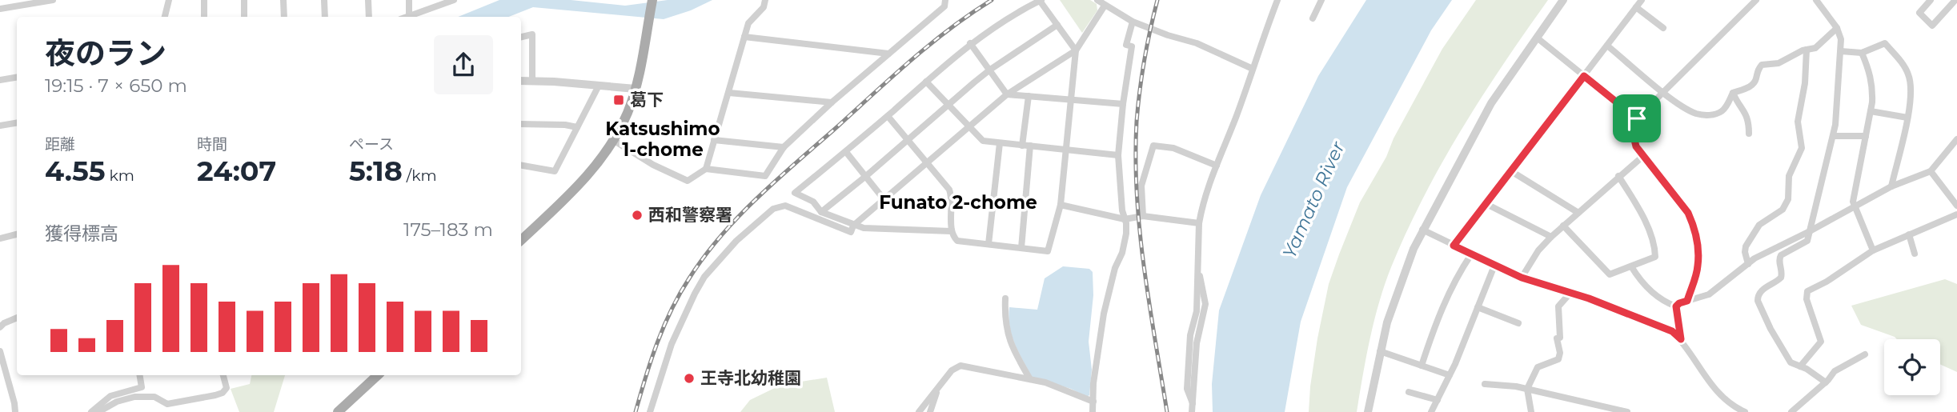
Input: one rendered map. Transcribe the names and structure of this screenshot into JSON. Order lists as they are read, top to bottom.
{
  "districts": ["Katsushimo 1-chome", "Funato 2-chome"],
  "water": ["Yamato River"],
  "places": {
    "transit": ["葛下"],
    "other": ["西和警察署", "王寺北幼稚園"]
  },
  "page": {
    "heading": ["夜のラン", "19:15 · 7 × 650 m"],
    "stats": [
      ["距離", "4.55 km"],
      ["時間", "24:07"],
      ["ペース", "5:18 /km"]
    ],
    "chart": ["獲得標高", "175–183 m"]
  }
}
